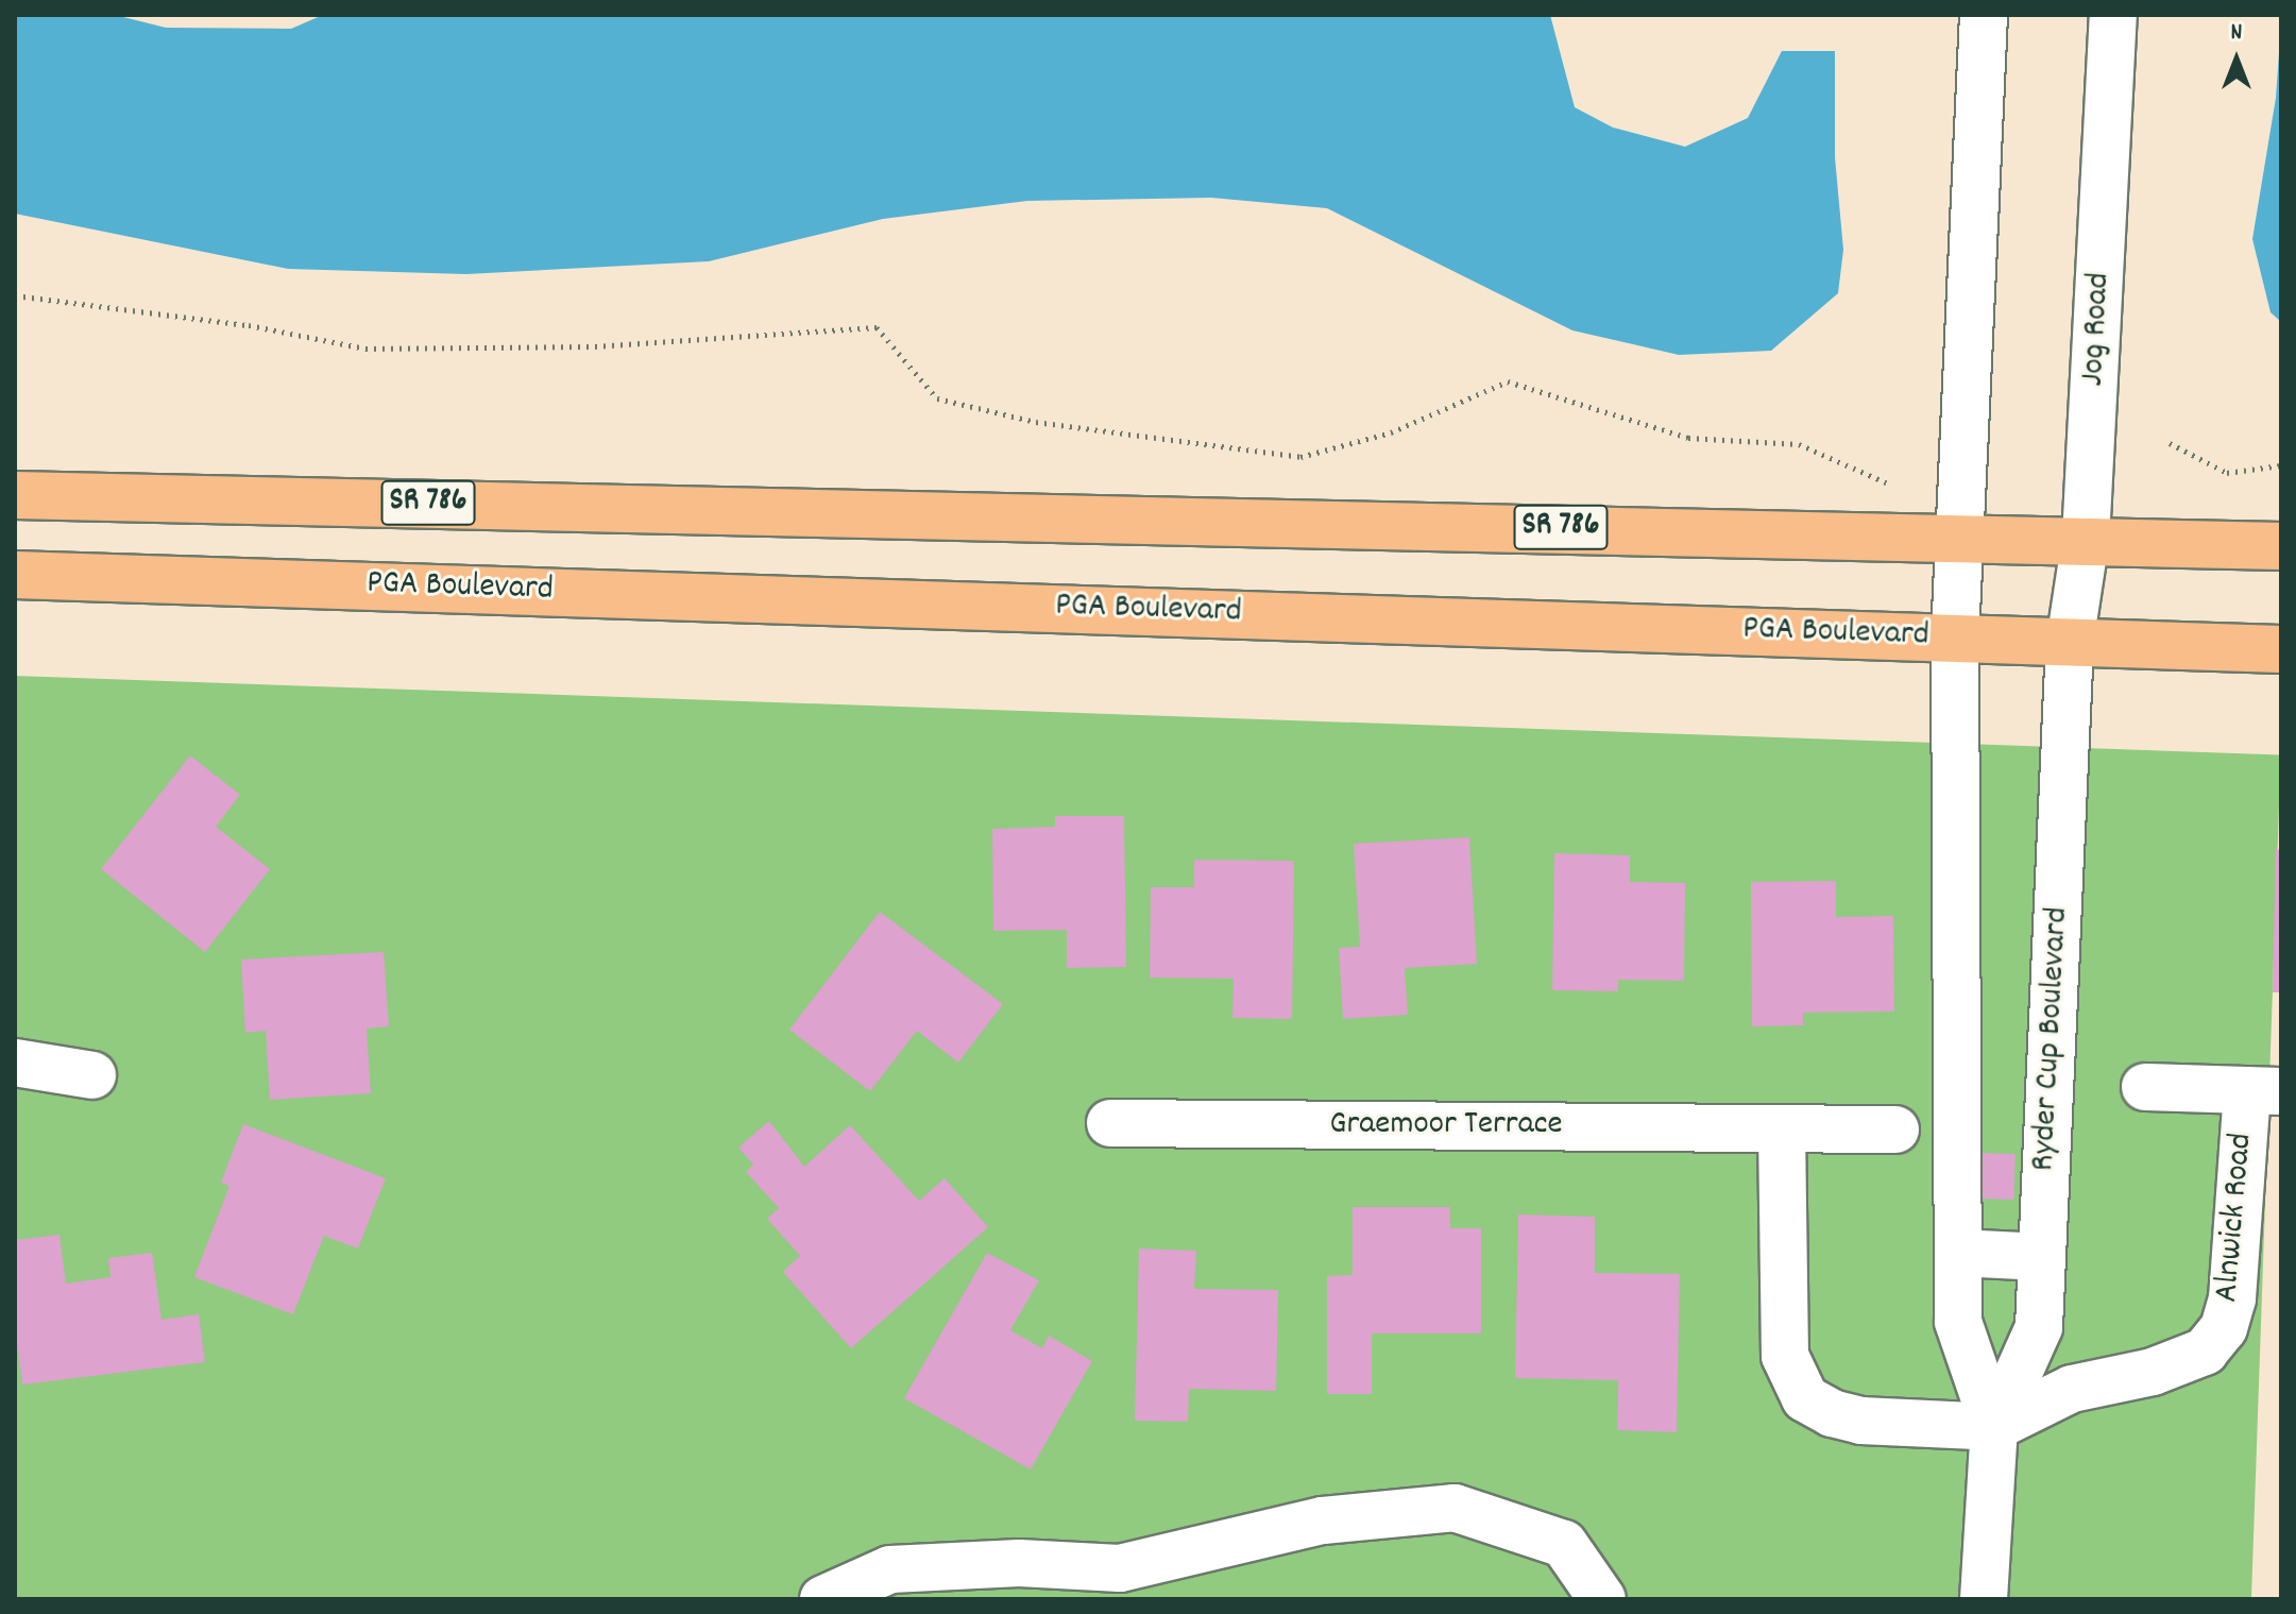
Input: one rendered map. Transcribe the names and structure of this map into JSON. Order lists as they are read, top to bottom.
{
  "streets": {
    "main road": ["SR 786", "PGA Boulevard"],
    "street": [
      "Jog Road",
      "Ryder Cup Boulevard",
      "Graemoor Terrace",
      "Alnwick Road"
    ]
  },
  "crossings": [
    ["Jog Road", "SR 786"],
    ["Jog Road", "PGA Boulevard"],
    ["Jog Road", "Ryder Cup Boulevard"],
    ["PGA Boulevard", "Ryder Cup Boulevard"],
    ["Ryder Cup Boulevard", "Alnwick Road"]
  ],
  "north": "top"
}
